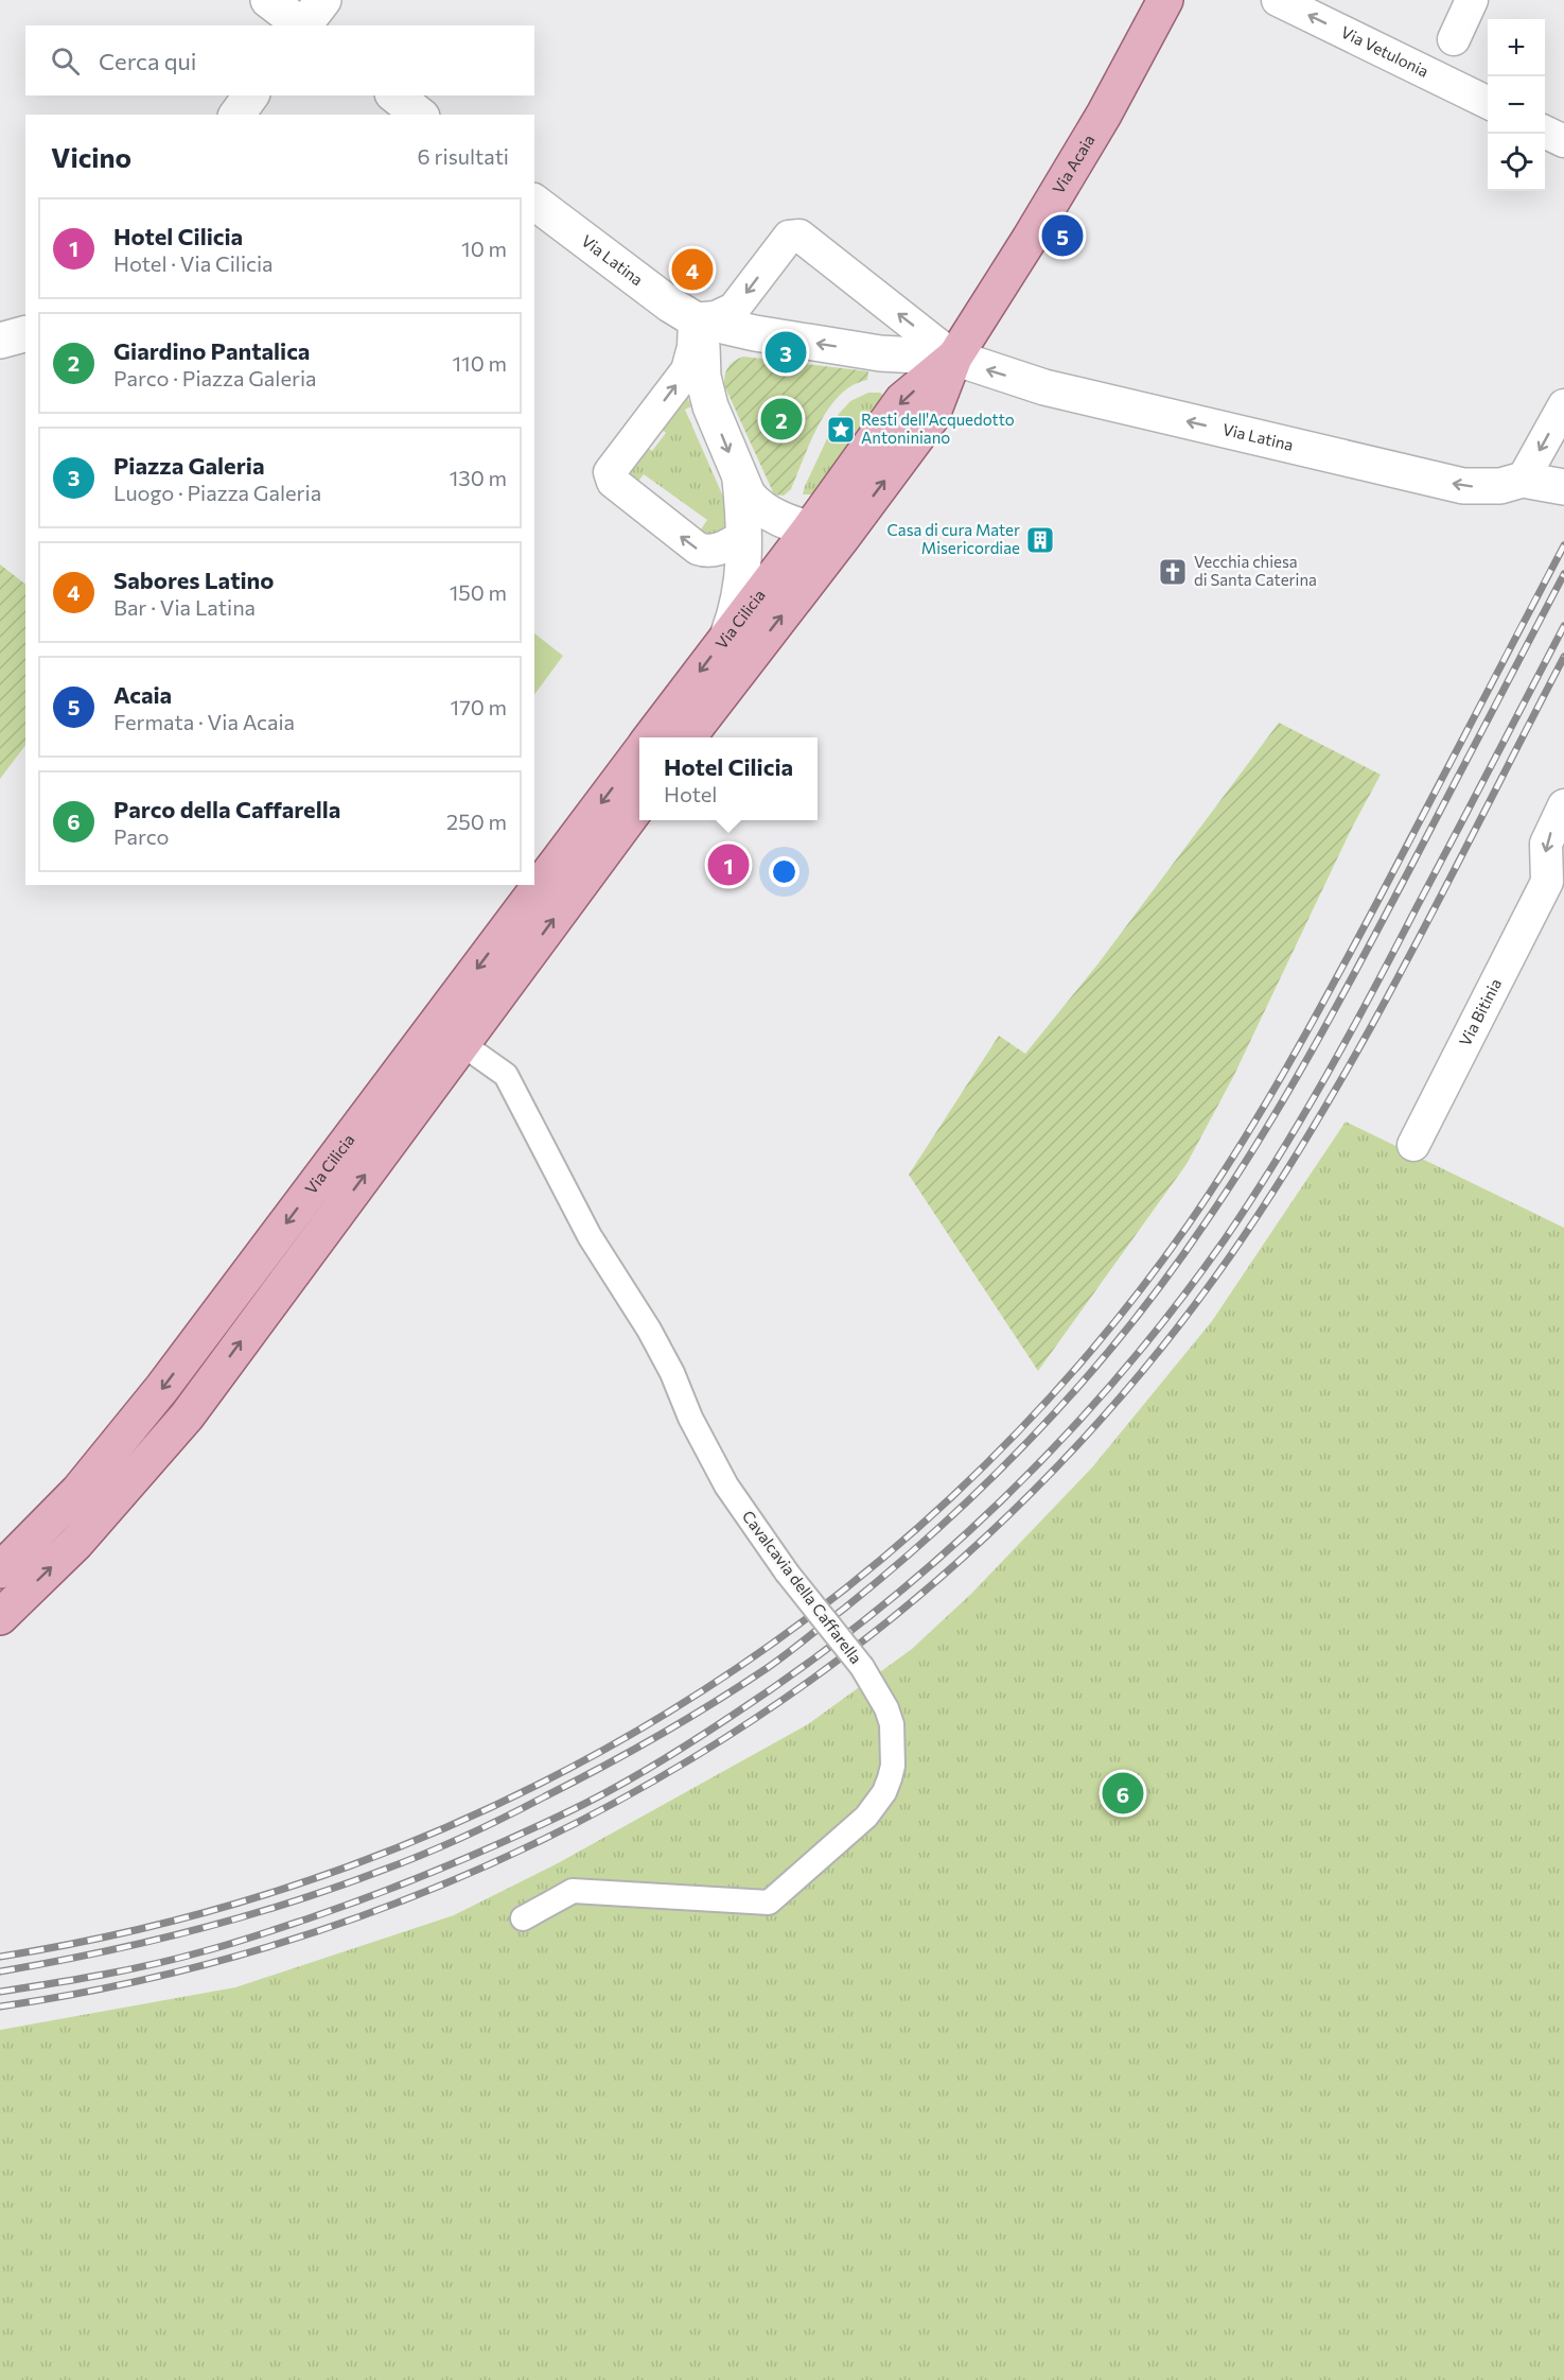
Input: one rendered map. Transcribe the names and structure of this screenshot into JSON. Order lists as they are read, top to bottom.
{
  "streets": {
    "main road": ["Via Acaia", "Via Cilicia"],
    "street": [
      "Via Vetulonia",
      "Via Latina",
      "Via Bitinia",
      "Cavalcavia della Caffarella"
    ]
  },
  "crossings": [
    ["Via Acaia", "Via Latina"],
    ["Via Acaia", "Via Cilicia"],
    ["Via Latina", "Via Cilicia"]
  ],
  "one_way": ["Via Vetulonia", "Via Latina"],
  "places": {
    "place": ["Resti dell'Acquedotto Antoniniano"],
    "building": ["Casa di cura Mater Misericordiae"],
    "church": ["Vecchia chiesa di Santa Caterina"]
  },
  "page": {
    "map_buttons": ["+", "−"],
    "search": "Cerca qui",
    "heading": ["Vicino", "6 risultati"],
    "list": [
      {
        "mark": "1",
        "name": "Hotel Cilicia",
        "note": "Hotel · Via Cilicia",
        "value": "10 m"
      },
      {
        "mark": "2",
        "name": "Giardino Pantalica",
        "note": "Parco · Piazza Galeria",
        "value": "110 m"
      },
      {
        "mark": "3",
        "name": "Piazza Galeria",
        "note": "Luogo · Piazza Galeria",
        "value": "130 m"
      },
      {
        "mark": "4",
        "name": "Sabores Latino",
        "note": "Bar · Via Latina",
        "value": "150 m"
      },
      {
        "mark": "5",
        "name": "Acaia",
        "note": "Fermata · Via Acaia",
        "value": "170 m"
      },
      {
        "mark": "6",
        "name": "Parco della Caffarella",
        "note": "Parco",
        "value": "250 m"
      }
    ],
    "pins": [
      "5",
      "4",
      "3",
      "2",
      "1",
      "6"
    ],
    "popup": ["Hotel Cilicia", "Hotel"]
  }
}
